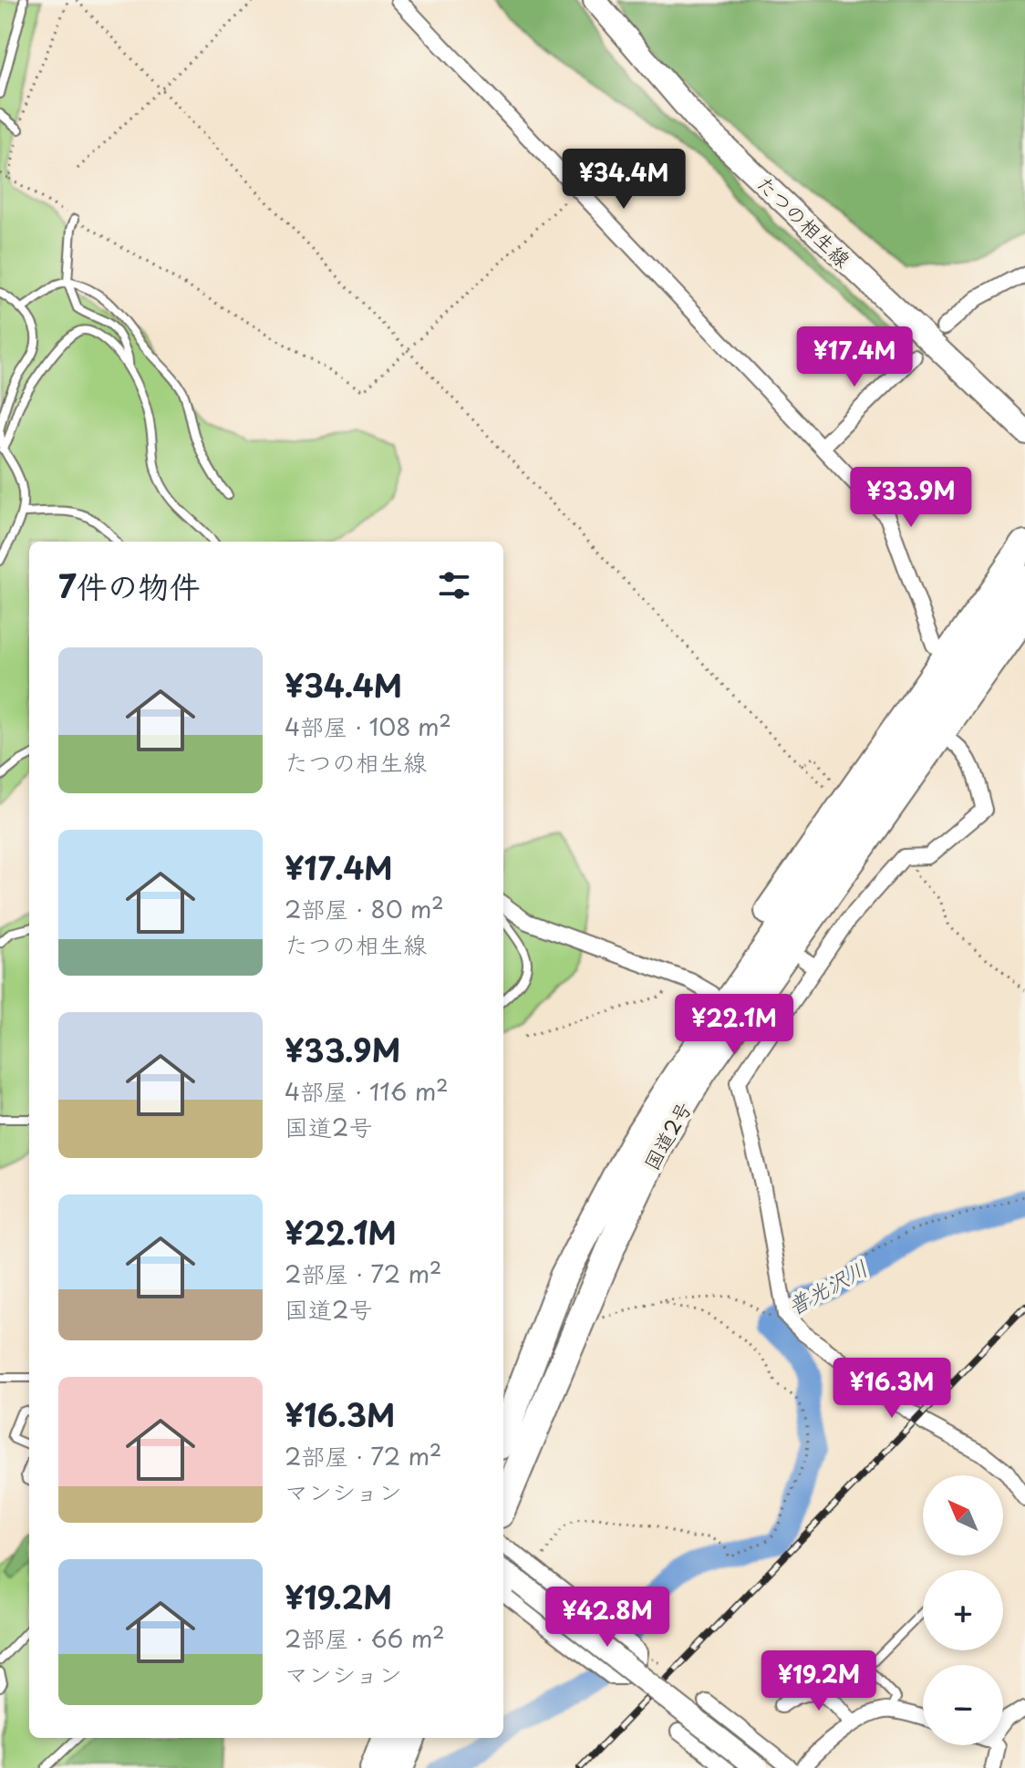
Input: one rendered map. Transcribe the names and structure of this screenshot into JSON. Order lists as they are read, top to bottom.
{
  "streets": {
    "highway": ["国道2号"],
    "main road": ["たつの相生線"]
  },
  "water": ["普光沢川"],
  "north": "top left",
  "page": {
    "price": [
      "¥34.4M",
      "¥17.4M",
      "¥33.9M",
      "¥22.1M",
      "¥16.3M",
      "¥42.8M",
      "¥19.2M"
    ],
    "heading": "7件の物件",
    "list": [
      {
        "name": "¥34.4M",
        "note": "4部屋 · 108 m² · たつの相生線"
      },
      {
        "name": "¥17.4M",
        "note": "2部屋 · 80 m² · たつの相生線"
      },
      {
        "name": "¥33.9M",
        "note": "4部屋 · 116 m² · 国道2号"
      },
      {
        "name": "¥22.1M",
        "note": "2部屋 · 72 m² · 国道2号"
      },
      {
        "name": "¥16.3M",
        "note": "2部屋 · 72 m² · マンション"
      },
      {
        "name": "¥19.2M",
        "note": "2部屋 · 66 m² · マンション"
      }
    ],
    "map_buttons": ["+", "−"]
  }
}
